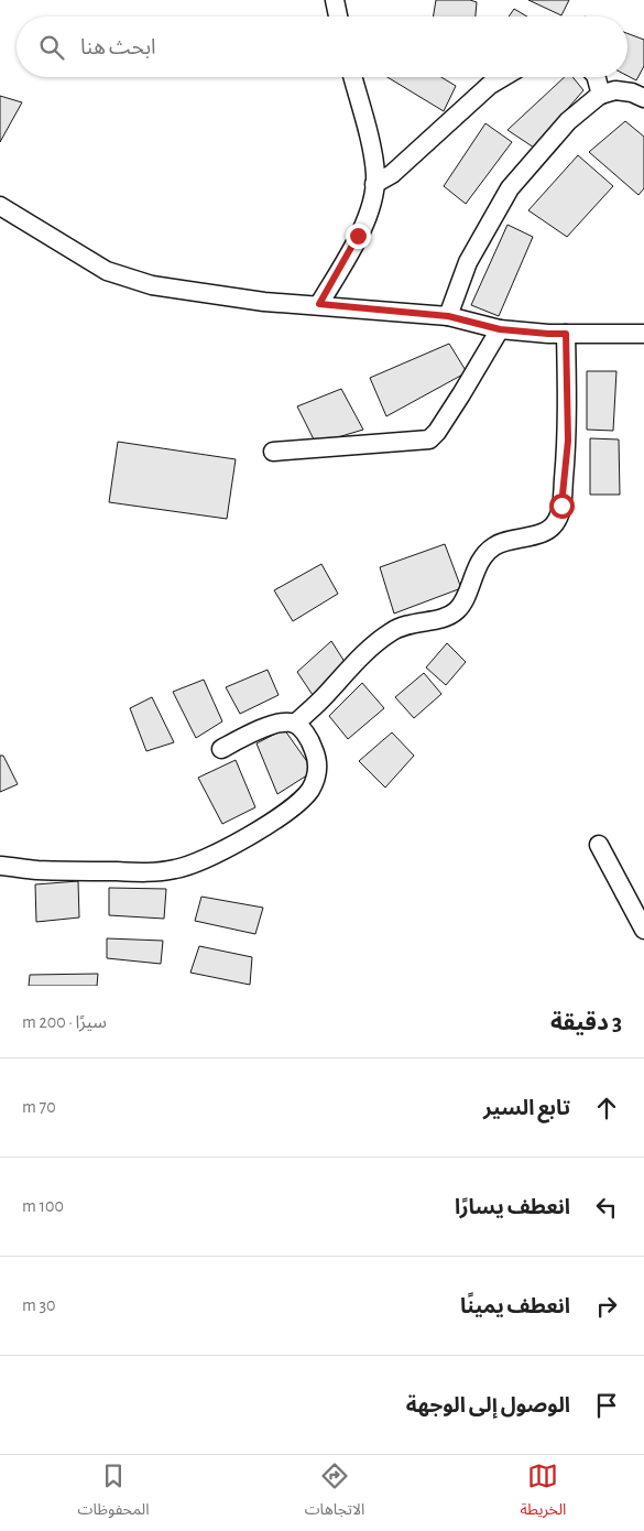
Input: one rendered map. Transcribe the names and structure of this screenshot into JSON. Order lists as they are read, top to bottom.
{
  "page": {
    "search": "ابحث هنا",
    "heading": ["3 دقيقة", "سيرًا · 200 m"],
    "list": [
      ["تابع السير", "70 m"],
      ["انعطف يسارًا", "100 m"],
      ["انعطف يمينًا", "30 m"],
      "الوصول إلى الوجهة"
    ],
    "nav": ["الخريطة", "الاتجاهات", "المحفوظات"]
  }
}
